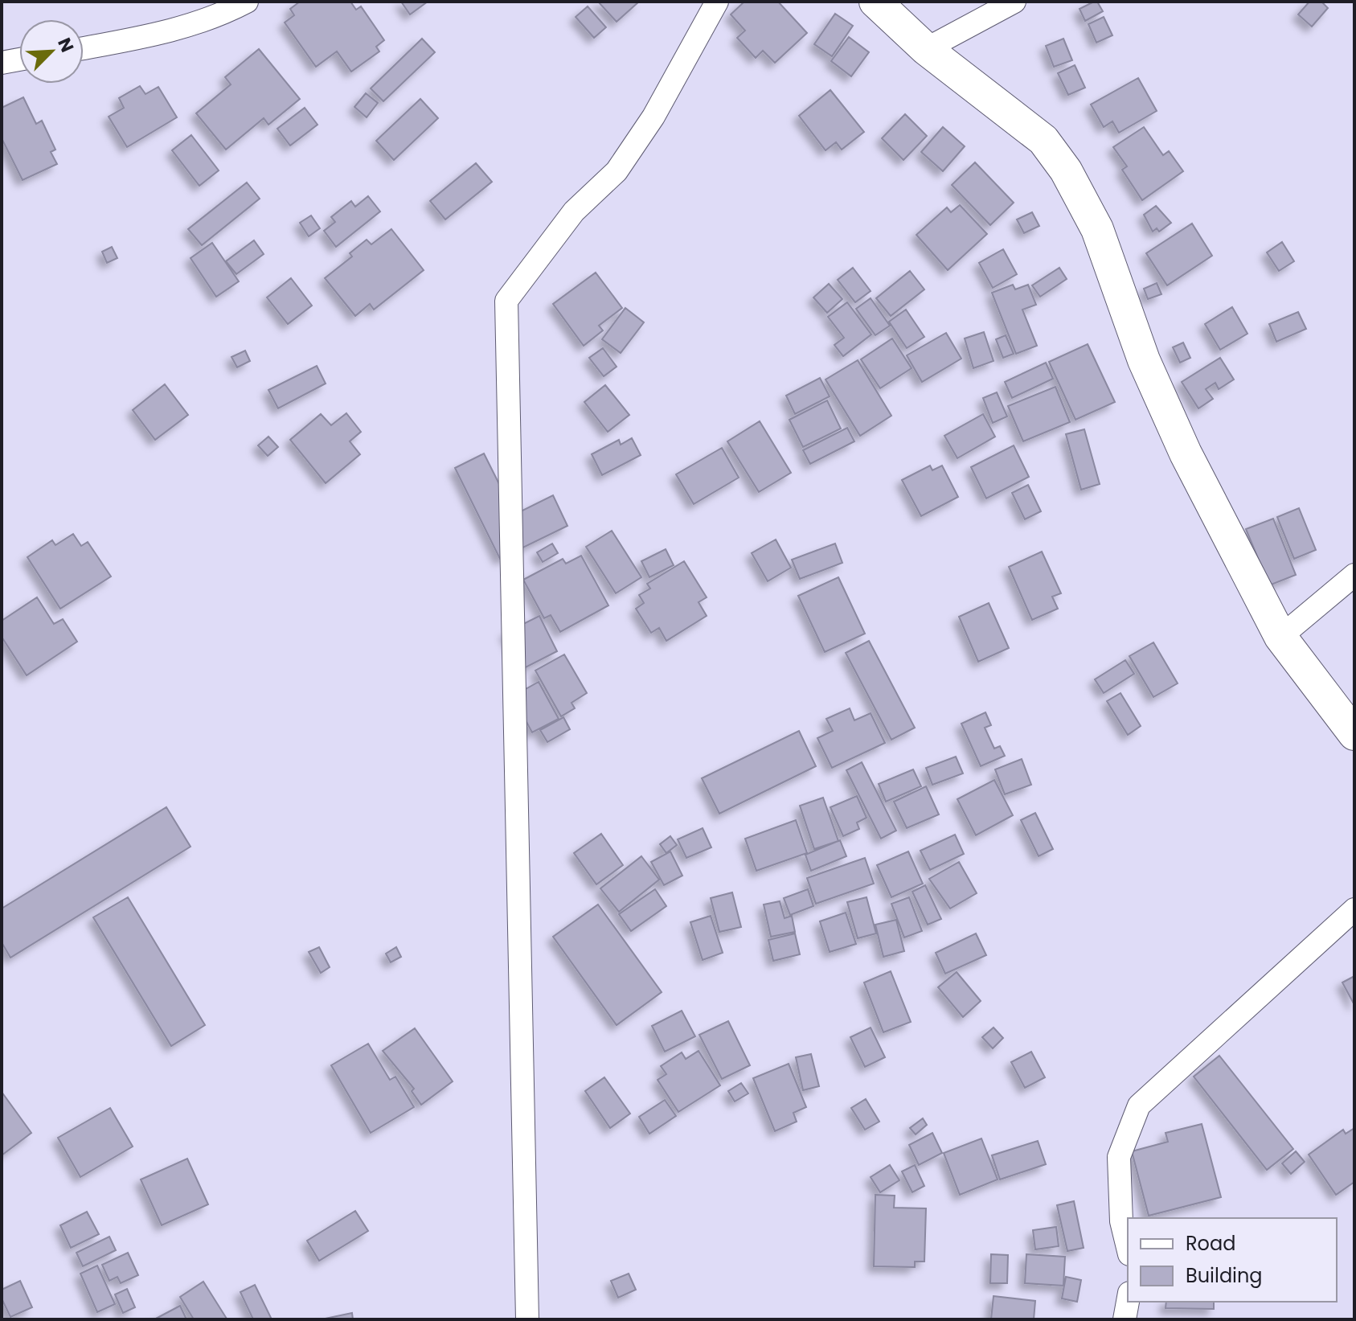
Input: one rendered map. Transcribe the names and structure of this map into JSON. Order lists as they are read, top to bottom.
{
  "legend": ["Road", "Building"],
  "north": "top right"
}
